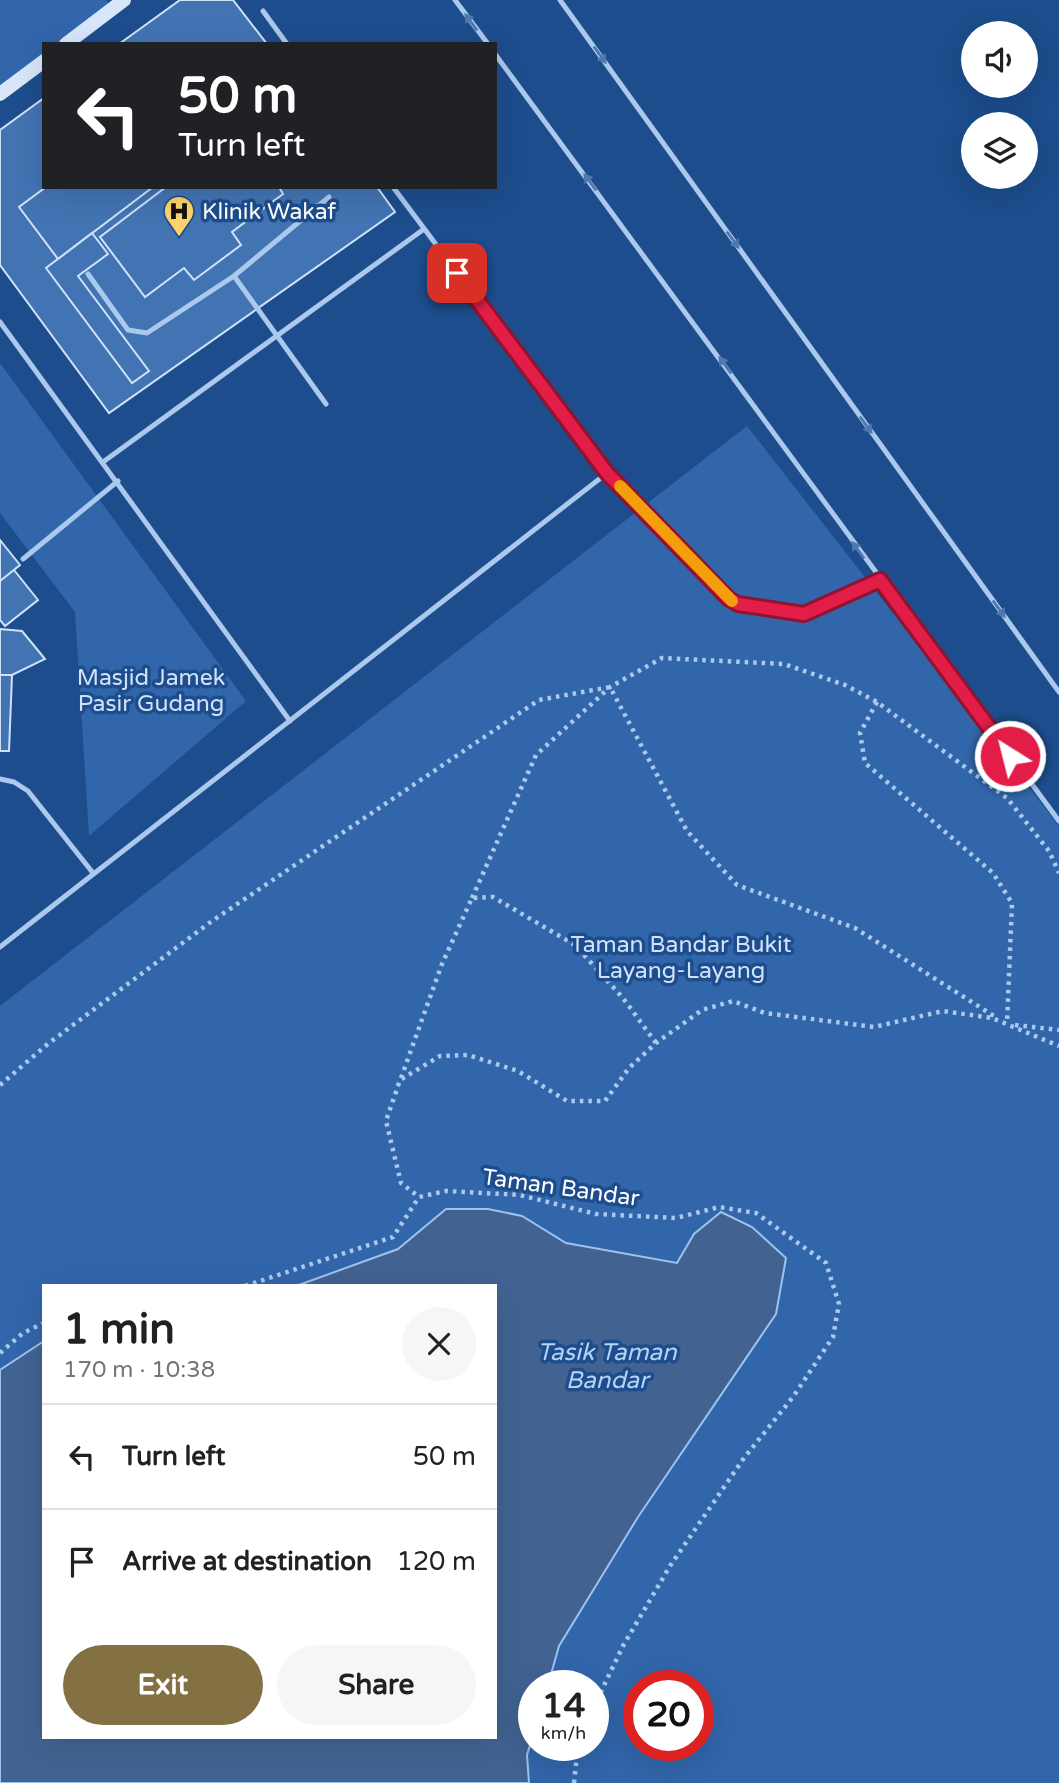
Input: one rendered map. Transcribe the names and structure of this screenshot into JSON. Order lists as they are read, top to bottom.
{
  "streets": {
    "path": ["Taman Bandar"]
  },
  "water": ["Tasik Taman Bandar"],
  "parks": ["Masjid Jamek Pasir Gudang", "Taman Bandar Bukit Layang-Layang"],
  "places": {
    "hospital": ["Klinik Wakaf"]
  },
  "page": {
    "turn": ["50 m", "Turn left"],
    "heading": ["1 min", "170 m · 10:38"],
    "list": [
      {
        "name": "Turn left",
        "value": "50 m"
      },
      {
        "name": "Arrive at destination",
        "value": "120 m"
      }
    ],
    "buttons": ["Exit", "Share"],
    "speed": "14 km/h",
    "limit": "20"
  }
}
